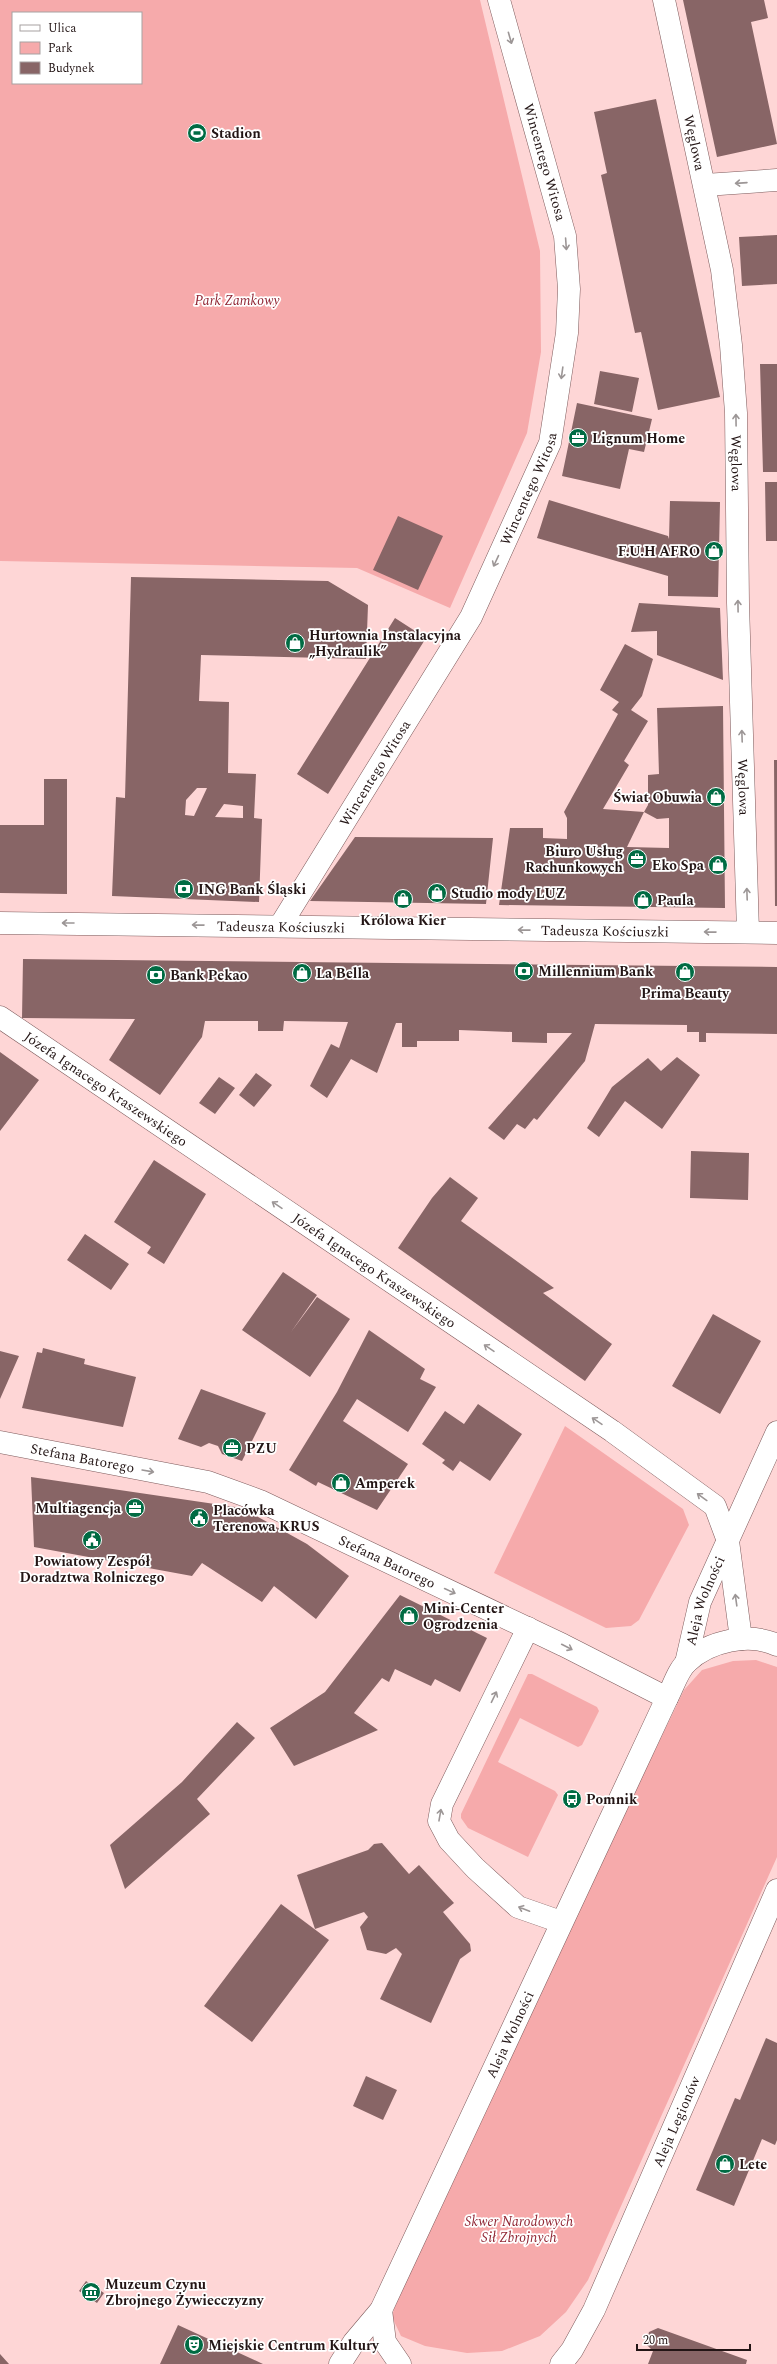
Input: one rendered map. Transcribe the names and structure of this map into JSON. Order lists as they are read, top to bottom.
{
  "streets": {
    "street": [
      "Węglowa",
      "Wincentego Witosa",
      "Tadeusza Kościuszki",
      "Józefa Ignacego Kraszewskiego",
      "Stefana Batorego",
      "Aleja Wolności",
      "Aleja Legionów"
    ]
  },
  "crossings": [
    ["Węglowa", "Tadeusza Kościuszki"],
    ["Wincentego Witosa", "Tadeusza Kościuszki"],
    ["Józefa Ignacego Kraszewskiego", "Aleja Wolności"],
    ["Stefana Batorego", "Aleja Wolności"]
  ],
  "one_way": [
    "Węglowa",
    "Wincentego Witosa",
    "Tadeusza Kościuszki",
    "Józefa Ignacego Kraszewskiego",
    "Stefana Batorego"
  ],
  "parks": ["Park Zamkowy", "Skwer Narodowych Sił Zbrojnych"],
  "places": {
    "sports": ["Stadion"],
    "office": [
      "Lignum Home",
      "Biuro Usług Rachunkowych",
      "PZU",
      "Multiagencja"
    ],
    "shop": [
      "F.U.H AFRO",
      "Hurtownia Instalacyjna „Hydraulik”",
      "Świat Obuwia",
      "Eko Spa",
      "Studio mody LUZ",
      "Królowa Kier",
      "Paula",
      "Prima Beauty",
      "La Bella",
      "Amperek",
      "Mini-Center Ogrodzenia",
      "Lete"
    ],
    "bank": ["ING Bank Śląski", "Millennium Bank", "Bank Pekao"],
    "public building": ["Placówka Terenowa KRUS", "Powiatowy Zespół Doradztwa Rolniczego"],
    "bus stop": ["Pomnik"],
    "museum": ["Muzeum Czynu Zbrojnego Żywiecczyzny"],
    "theatre": ["Miejskie Centrum Kultury"]
  },
  "legend": ["Ulica", "Park", "Budynek"],
  "scale_bar": "20 m"
}
